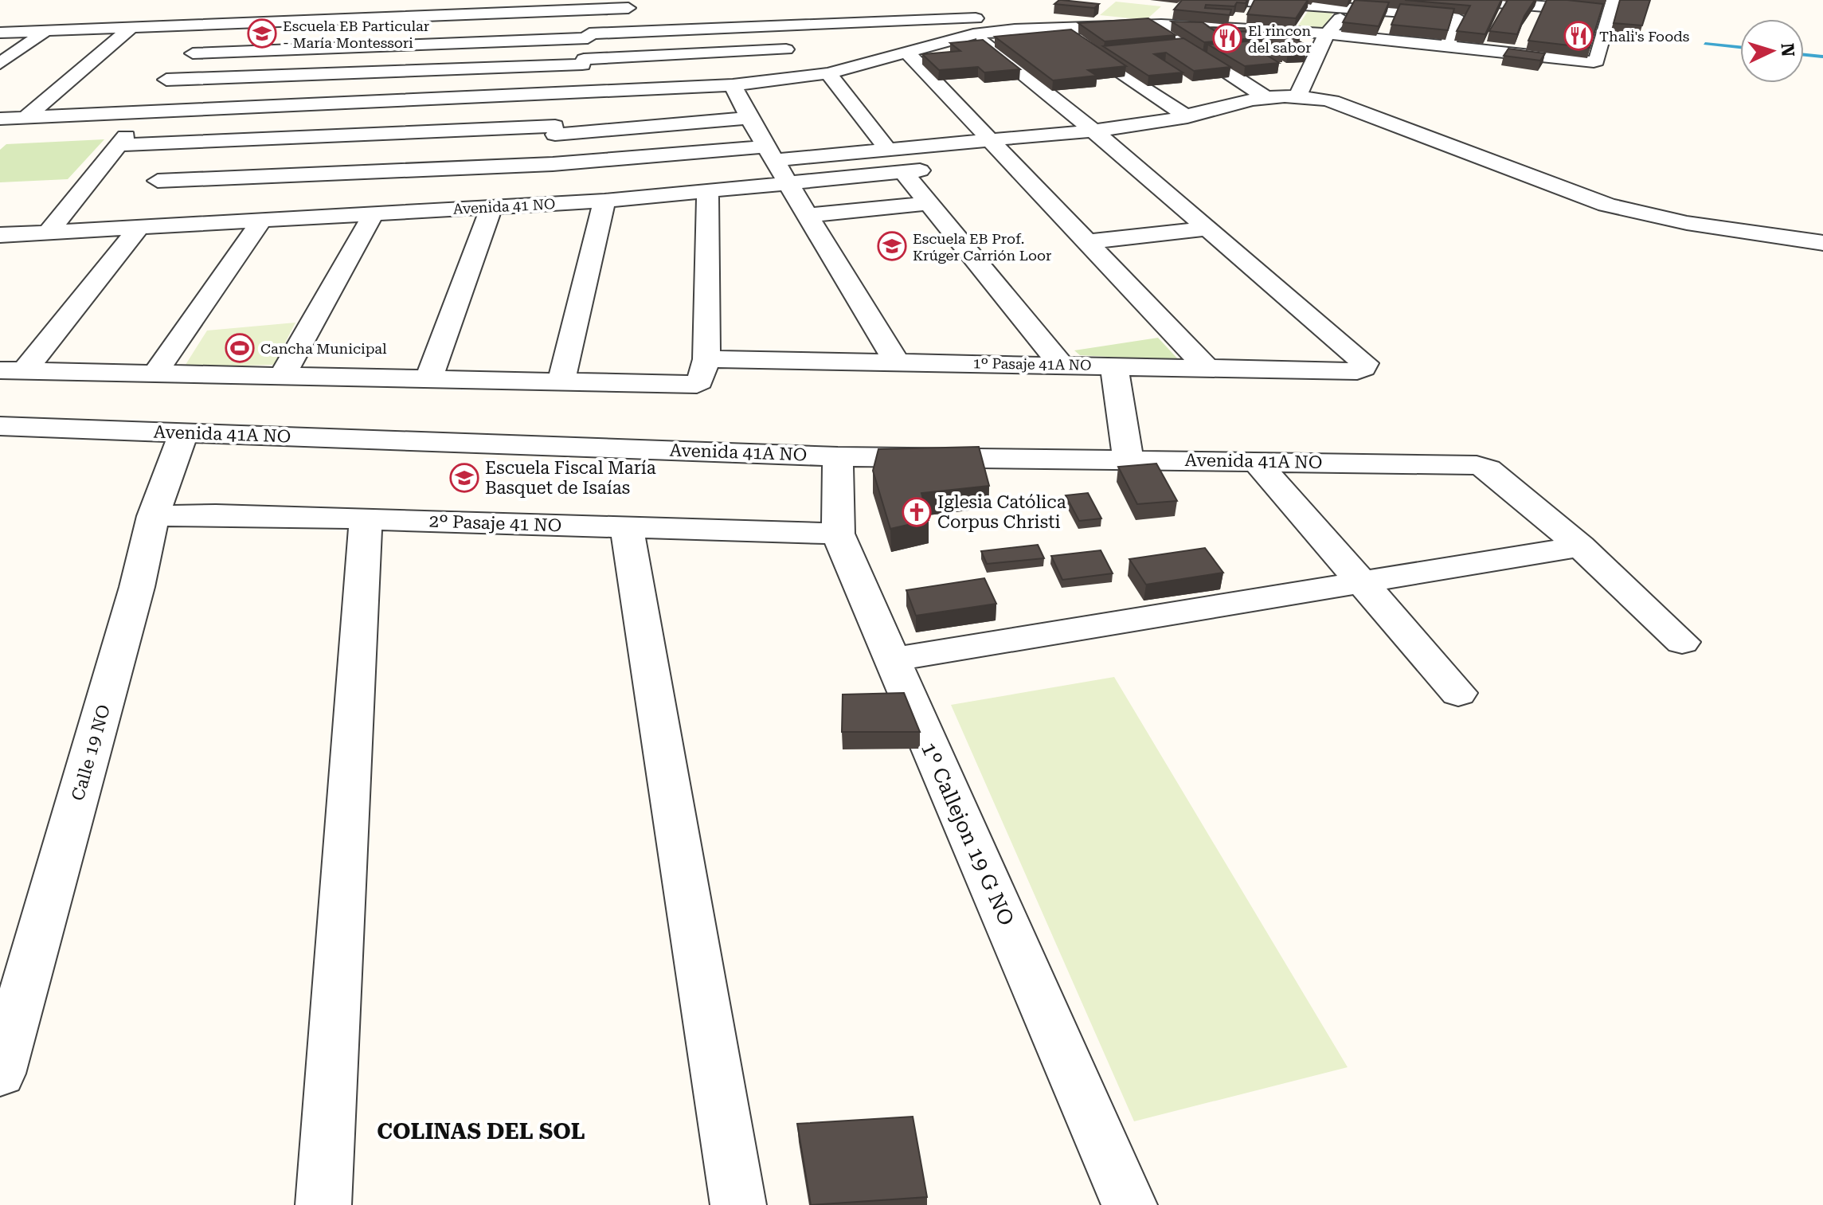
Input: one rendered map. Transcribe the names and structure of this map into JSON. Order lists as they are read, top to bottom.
{
  "streets": {
    "street": [
      "Avenida 41 NO",
      "1º Pasaje 41A NO",
      "Avenida 41A NO",
      "2º Pasaje 41 NO",
      "Calle 19 NO",
      "1º Callejon 19 G NO"
    ]
  },
  "crossings": [
    ["Avenida 41A NO", "Calle 19 NO"],
    ["Avenida 41A NO", "1º Callejon 19 G NO"],
    ["2º Pasaje 41 NO", "Calle 19 NO"],
    ["2º Pasaje 41 NO", "1º Callejon 19 G NO"]
  ],
  "districts": ["COLINAS DEL SOL"],
  "places": {
    "school or university": ["Escuela EB Particular - María Montessori", "Escuela EB Prof. Krúger Carrión Loor", "Escuela Fiscal María Basquet de Isaías"],
    "restaurant": ["Thali's Foods", "El rincon del sabor"],
    "sports": ["Cancha Municipal"],
    "church": ["Iglesia Católica Corpus Christi"]
  },
  "north": "right"
}
